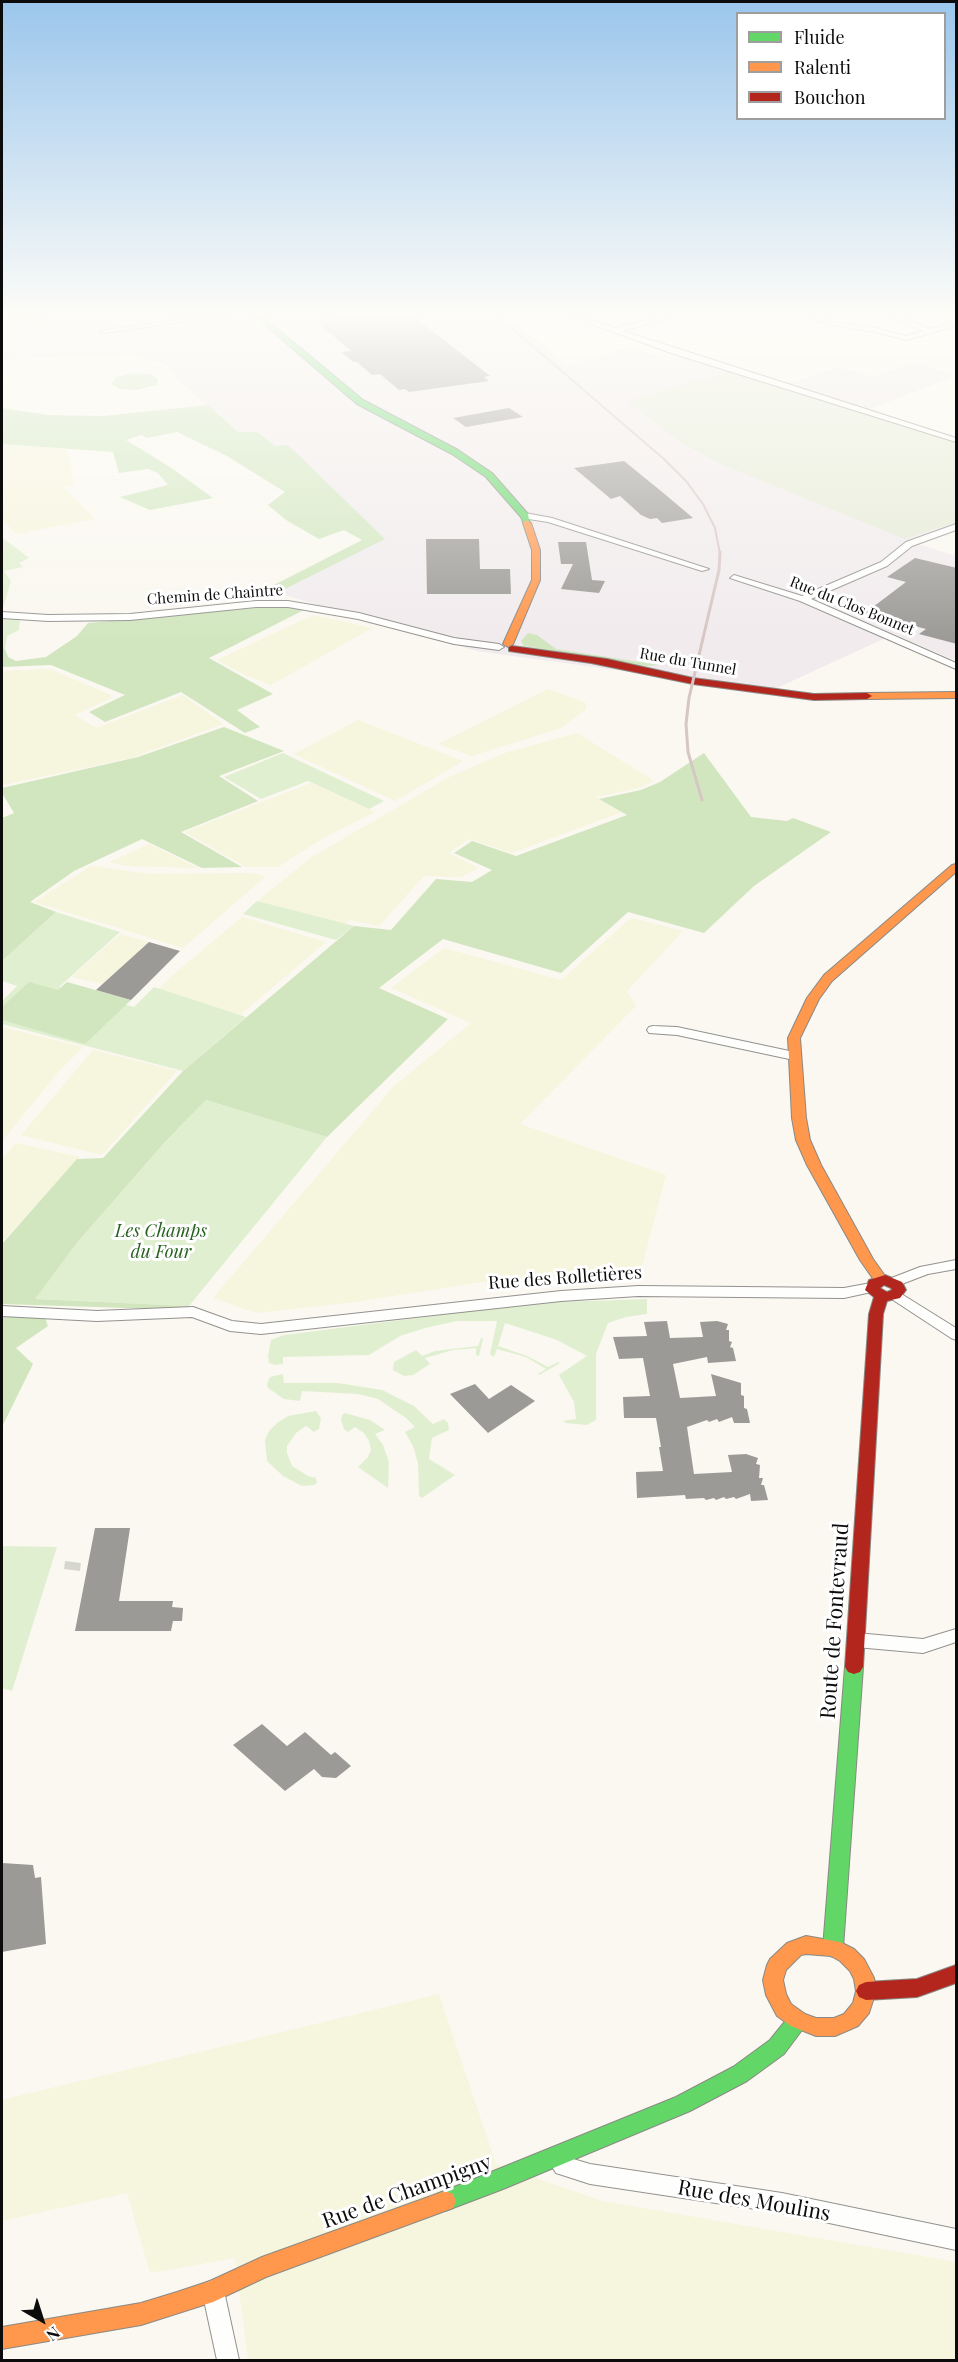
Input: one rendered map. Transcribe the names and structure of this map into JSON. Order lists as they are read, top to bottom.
{
  "streets": {
    "street": [
      "Chemin de Chaintre",
      "Rue du Clos Bonnet",
      "Rue du Tunnel",
      "Rue des Rolletières",
      "Route de Fontevraud",
      "Rue de Champigny",
      "Rue des Moulins"
    ]
  },
  "crossings": [
    ["Chemin de Chaintre", "Rue du Tunnel"],
    ["Rue des Rolletières", "Route de Fontevraud"],
    ["Route de Fontevraud", "Rue de Champigny"],
    ["Rue de Champigny", "Rue des Moulins"]
  ],
  "parks": ["Les Champs du Four"],
  "legend": ["Fluide", "Ralenti", "Bouchon"],
  "north": "bottom right"
}
